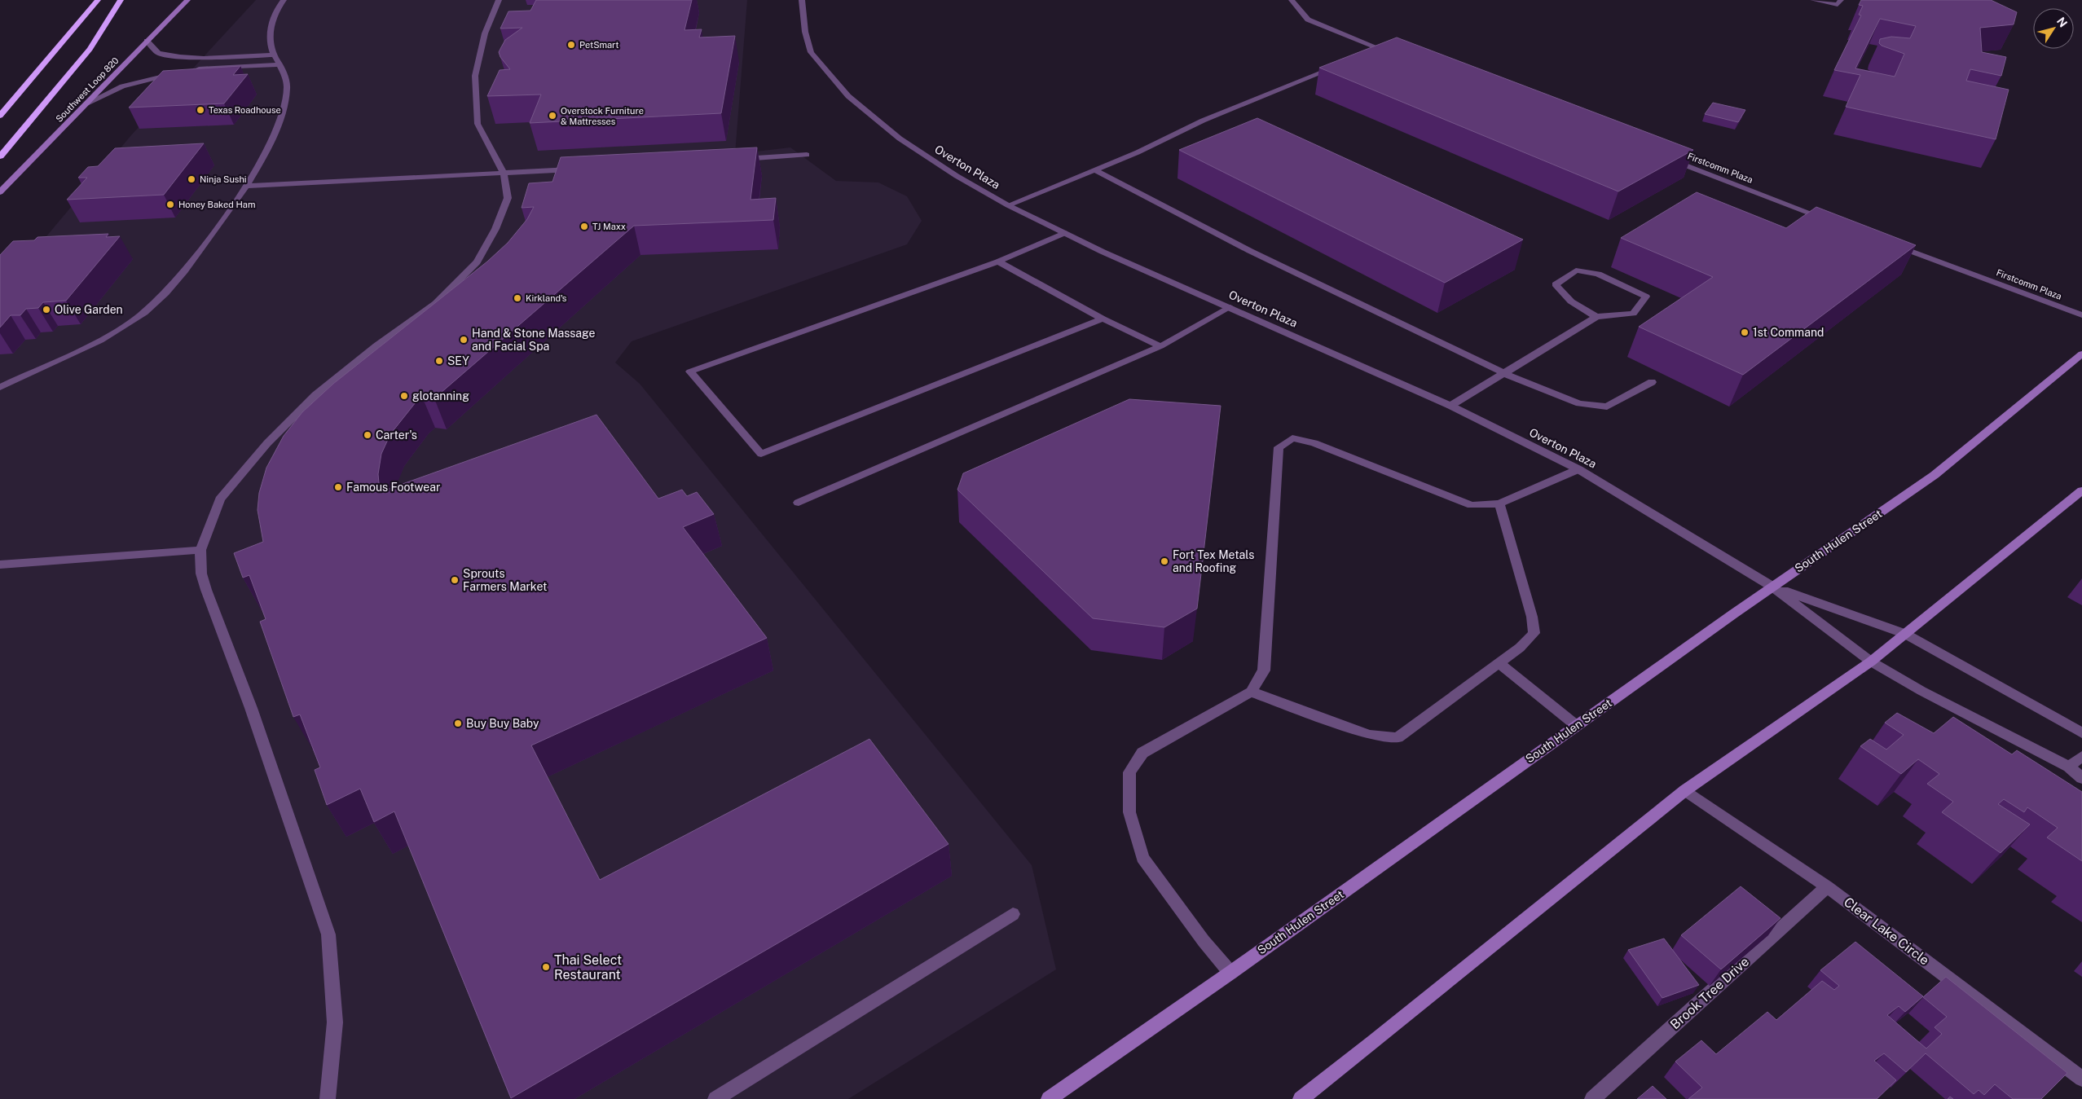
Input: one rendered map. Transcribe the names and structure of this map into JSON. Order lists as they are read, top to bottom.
{
  "streets": {
    "main road": ["Southwest Loop 820", "South Hulen Street"],
    "street": [
      "Overton Plaza",
      "Firstcomm Plaza",
      "Clear Lake Circle",
      "Brook Tree Drive"
    ]
  },
  "crossings": [
    ["Overton Plaza", "South Hulen Street"],
    ["Clear Lake Circle", "Brook Tree Drive"]
  ],
  "places": [
    "PetSmart",
    "Texas Roadhouse",
    "Overstock Furniture & Mattresses",
    "Ninja Sushi",
    "Honey Baked Ham",
    "TJ Maxx",
    "Kirkland's",
    "Olive Garden",
    "1st Command",
    "Hand & Stone Massage and Facial Spa",
    "SEY",
    "glotanning",
    "Carter's",
    "Famous Footwear",
    "Fort Tex Metals and Roofing",
    "Sprouts Farmers Market",
    "Buy Buy Baby",
    "Thai Select Restaurant"
  ],
  "north": "top right"
}
